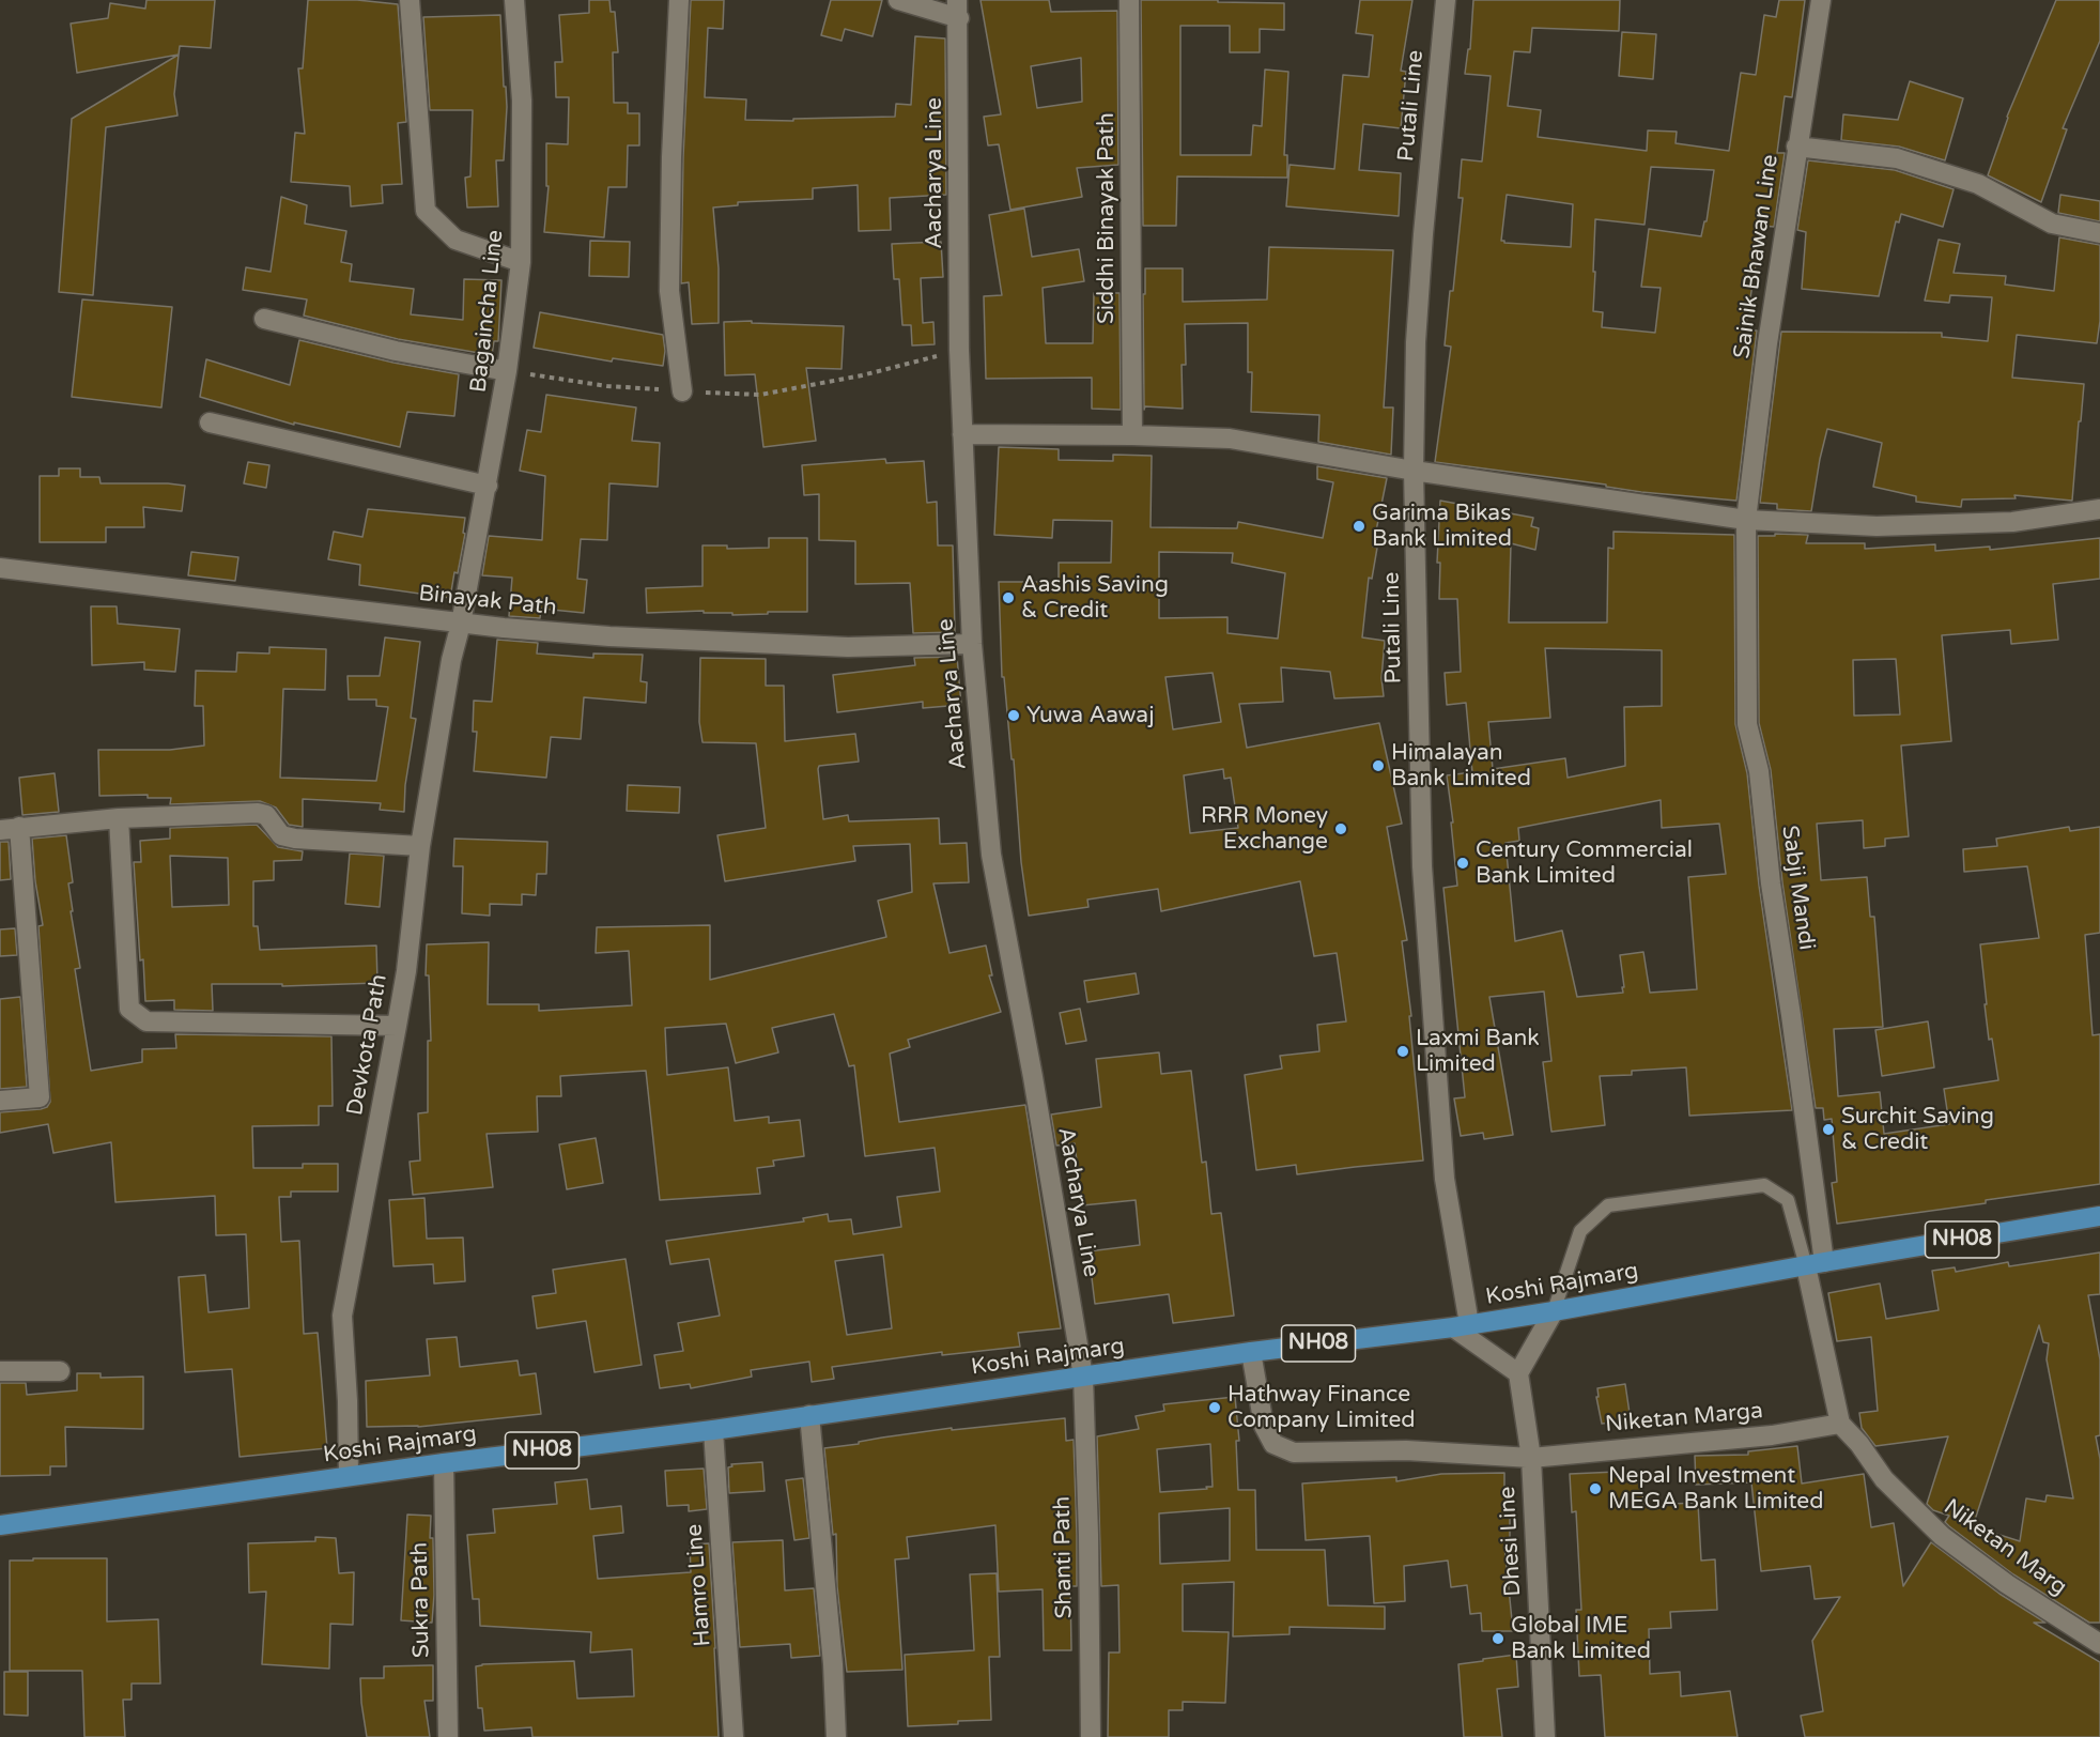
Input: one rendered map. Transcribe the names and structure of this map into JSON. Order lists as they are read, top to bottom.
{
  "streets": {
    "main road": ["NH08", "Koshi Rajmarg"],
    "street": [
      "Putali Line",
      "Aacharya Line",
      "Siddhi Binayak Path",
      "Sainik Bhawan Line",
      "Bagaincha Line",
      "Binayak Path",
      "Sabji Mandi",
      "Devkota Path",
      "Niketan Marga",
      "Dhesi Line",
      "Niketan Marg",
      "Shanti Path",
      "Hamro Line",
      "Sukra Path"
    ]
  },
  "crossings": [
    ["Putali Line", "Koshi Rajmarg"],
    ["Aacharya Line", "Binayak Path"],
    ["Aacharya Line", "Koshi Rajmarg"],
    ["Aacharya Line", "Shanti Path"],
    ["Sainik Bhawan Line", "Sabji Mandi"],
    ["Bagaincha Line", "Binayak Path"],
    ["Bagaincha Line", "Devkota Path"],
    ["Binayak Path", "Devkota Path"],
    ["Sabji Mandi", "Koshi Rajmarg"],
    ["Sabji Mandi", "Niketan Marga"],
    ["Sabji Mandi", "Niketan Marg"],
    ["Devkota Path", "Koshi Rajmarg"],
    ["Koshi Rajmarg", "Niketan Marga"],
    ["Koshi Rajmarg", "Shanti Path"],
    ["Koshi Rajmarg", "Hamro Line"],
    ["Koshi Rajmarg", "Sukra Path"],
    ["Niketan Marga", "Dhesi Line"],
    ["Niketan Marga", "Niketan Marg"]
  ],
  "places": [
    "Garima Bikas Bank Limited",
    "Aashis Saving & Credit",
    "Yuwa Aawaj",
    "Himalayan Bank Limited",
    "RRR Money Exchange",
    "Century Commercial Bank Limited",
    "Laxmi Bank Limited",
    "Surchit Saving & Credit",
    "Hathway Finance Company Limited",
    "Nepal Investment MEGA Bank Limited",
    "Global IME Bank Limited"
  ]
}
